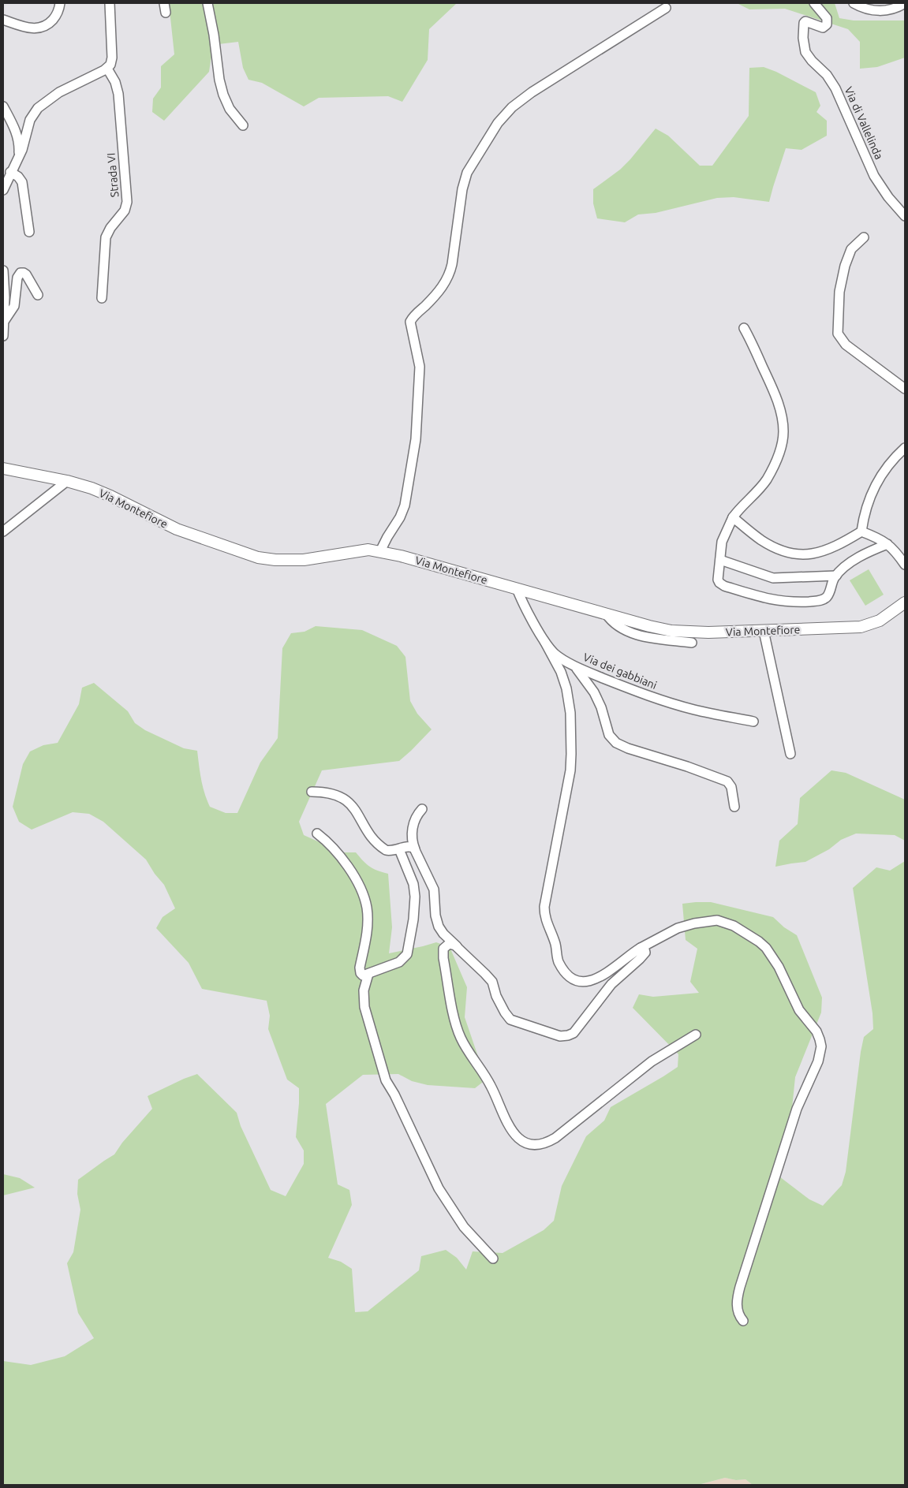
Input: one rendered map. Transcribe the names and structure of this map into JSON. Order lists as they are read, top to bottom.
{
  "streets": {
    "main road": ["Via Montefiore"],
    "street": ["Via di Vallelinda", "Strada VI", "Via dei gabbiani"]
  },
  "crossings": [
    ["Via Montefiore", "Via dei gabbiani"]
  ]
}
